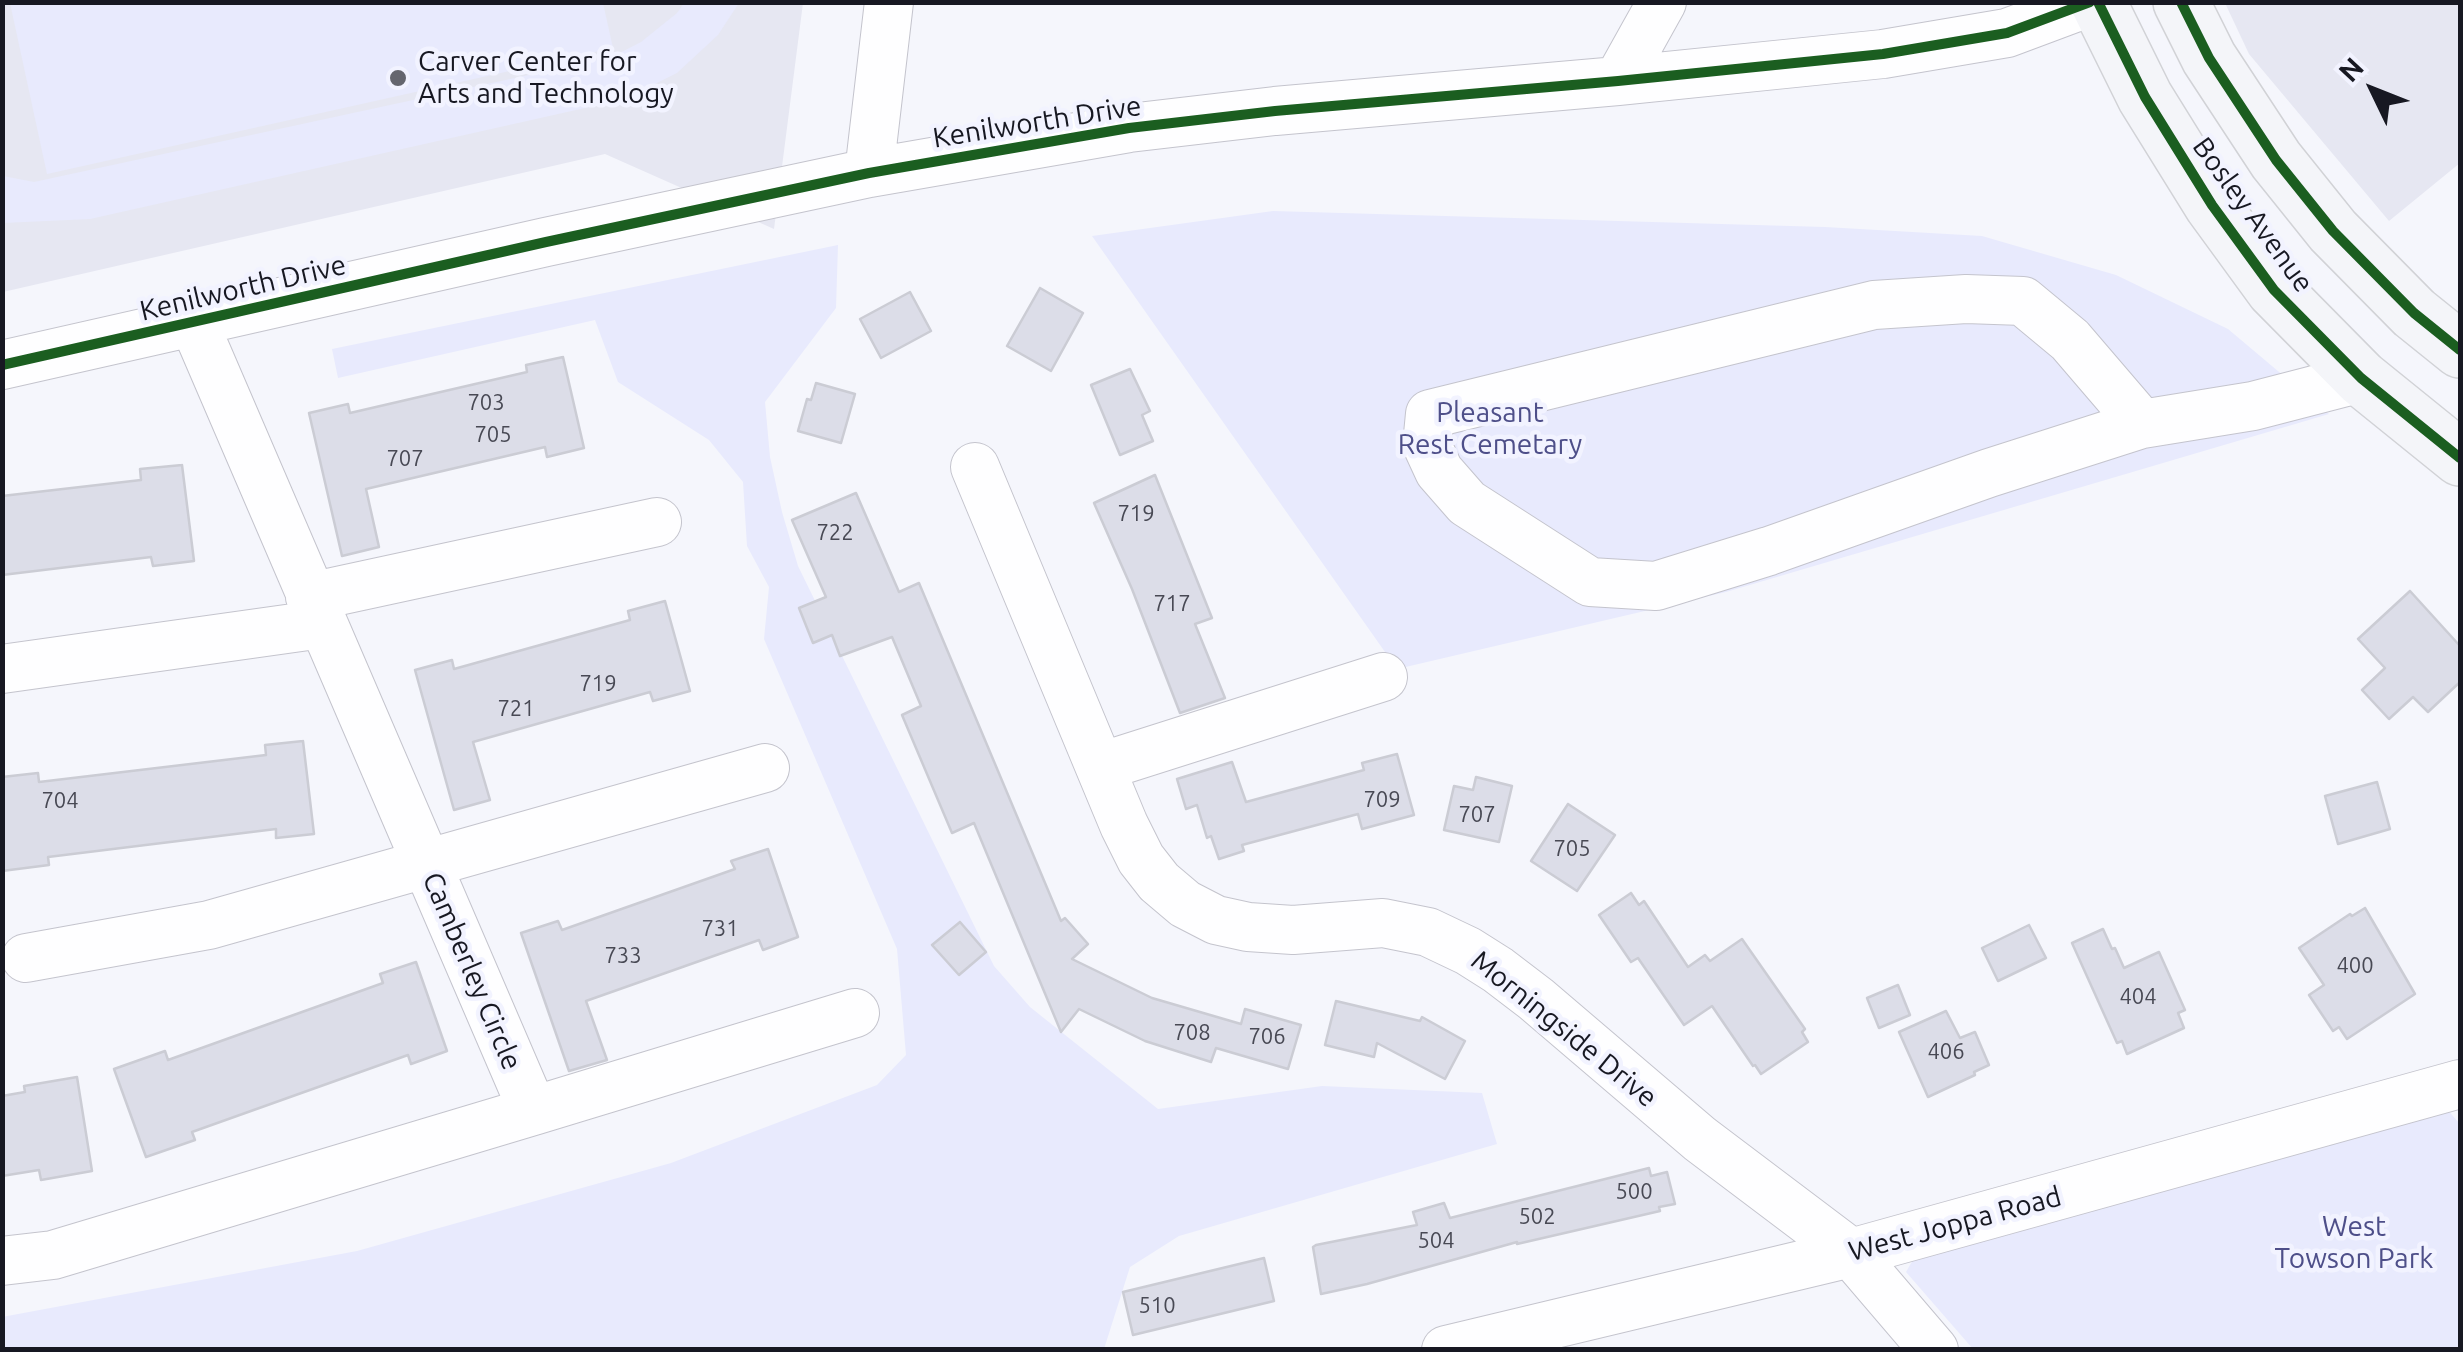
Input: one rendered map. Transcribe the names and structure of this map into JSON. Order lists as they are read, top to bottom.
{
  "streets": {
    "main road": ["Bosley Avenue"],
    "street": [
      "Kenilworth Drive",
      "Camberley Circle",
      "Morningside Drive",
      "West Joppa Road"
    ]
  },
  "crossings": [
    ["Kenilworth Drive", "Camberley Circle"],
    ["Morningside Drive", "West Joppa Road"]
  ],
  "parks": ["Pleasant Rest Cemetary", "West Towson Park"],
  "places": ["Carver Center for Arts and Technology"],
  "house_numbers": [
    "703",
    "705",
    "707",
    "719",
    "722",
    "717",
    "719",
    "721",
    "709",
    "704",
    "707",
    "705",
    "731",
    "733",
    "400",
    "404",
    "708",
    "706",
    "406",
    "500",
    "502",
    "504",
    "510"
  ],
  "north": "top left"
}
